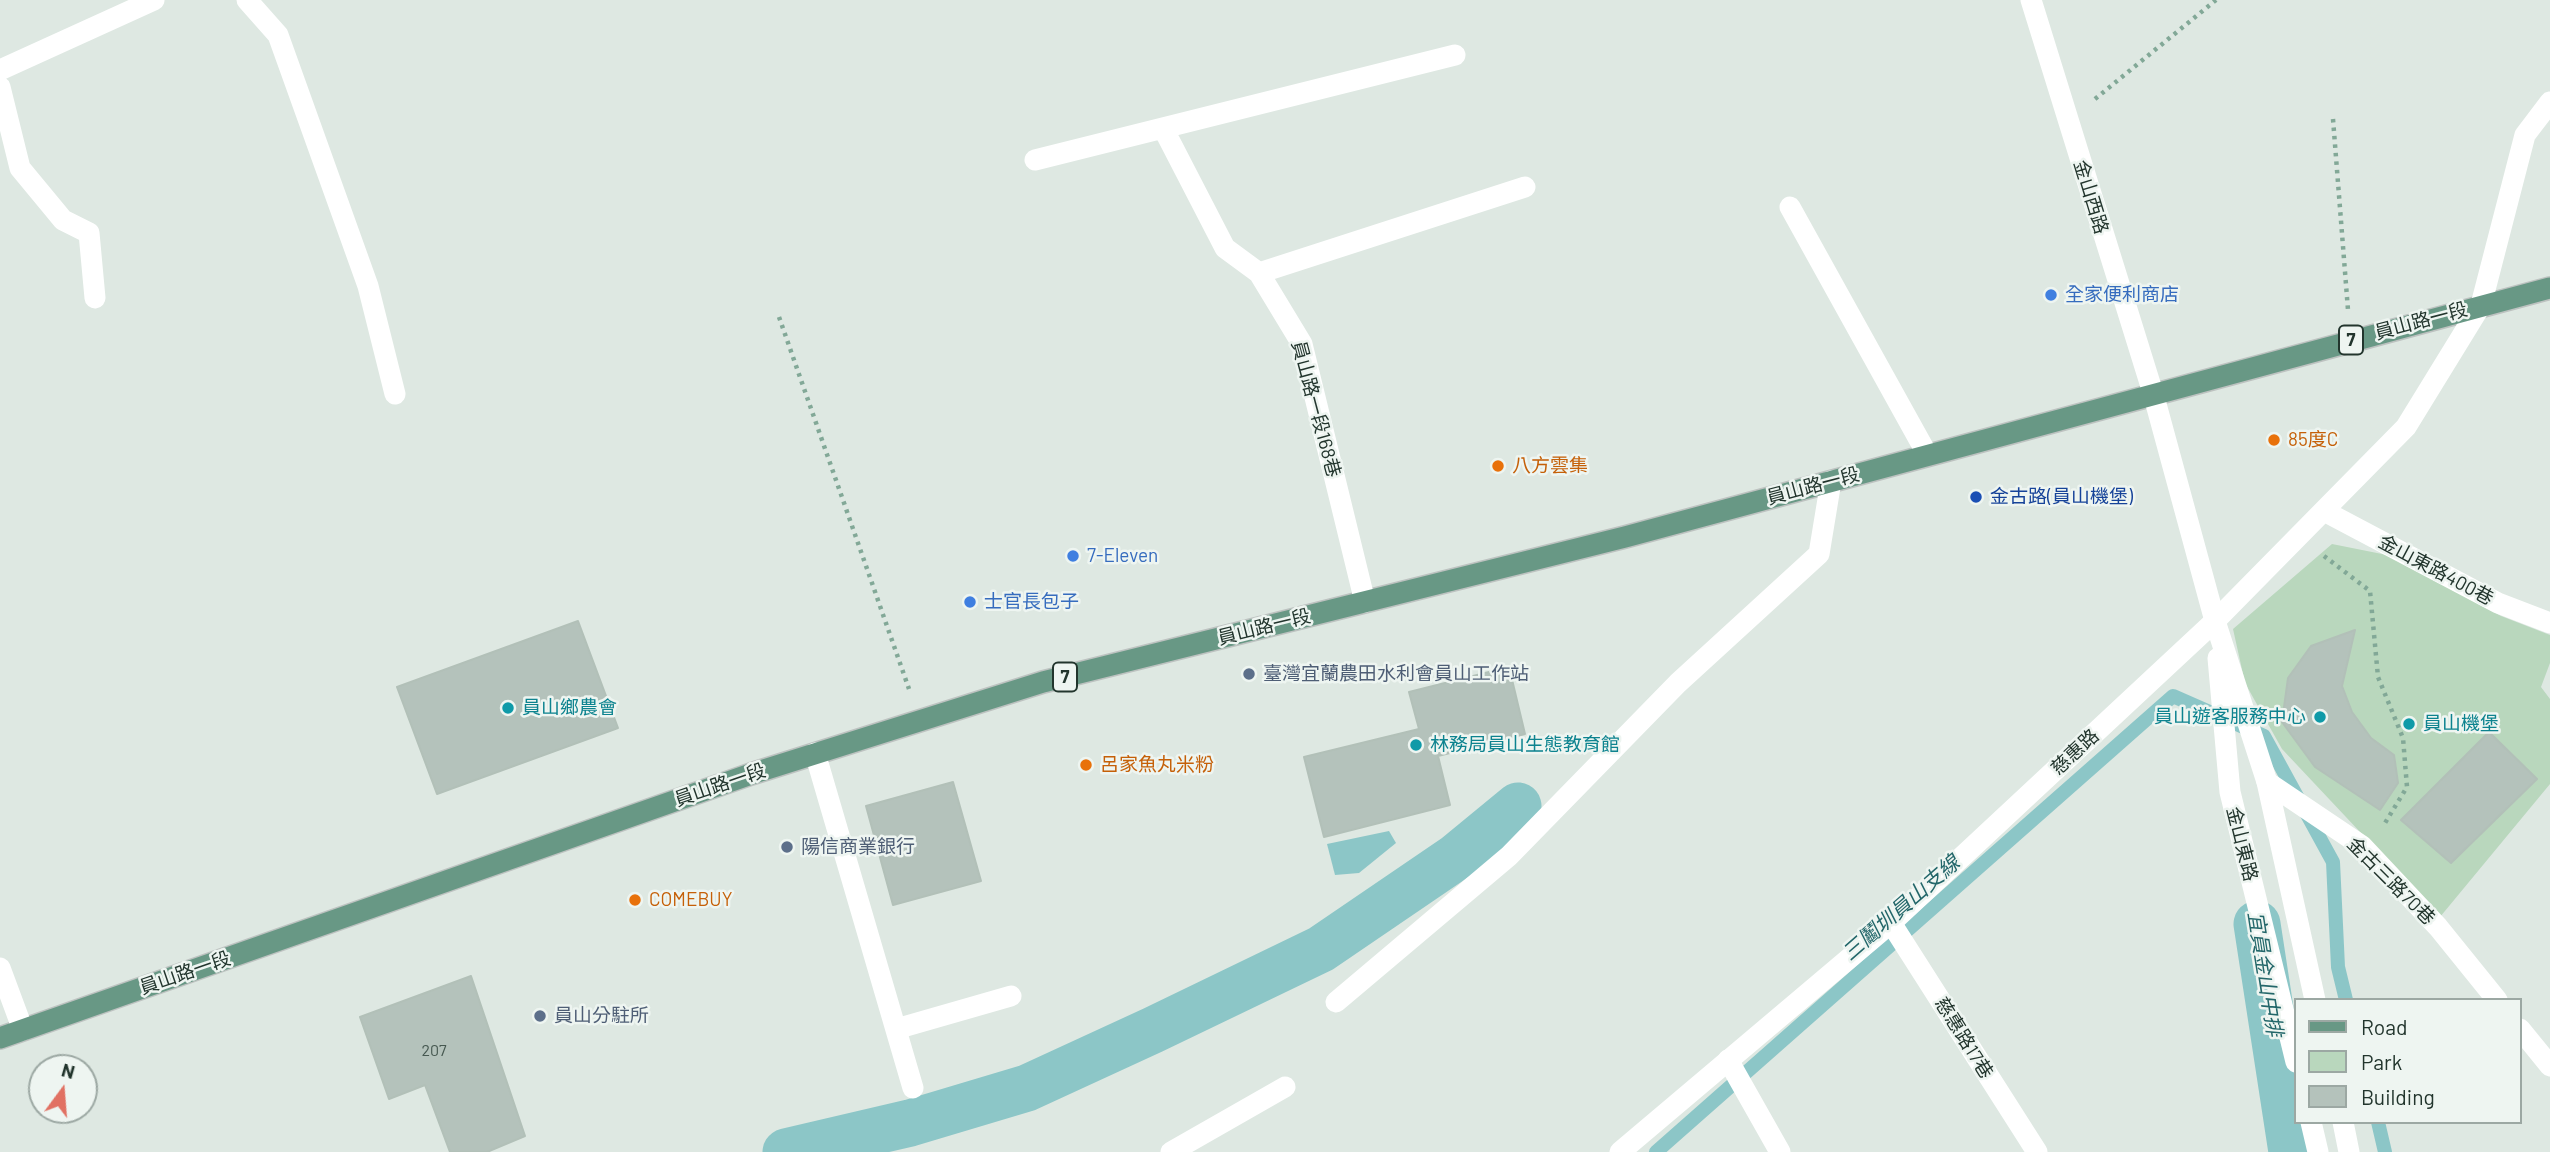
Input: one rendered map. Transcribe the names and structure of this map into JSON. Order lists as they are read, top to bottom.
{
  "streets": {
    "main road": ["員山路一段", "7"],
    "street": [
      "金山西路",
      "員山路一段168巷",
      "金山東路400巷",
      "慈惠路",
      "金山東路",
      "金古三路70巷",
      "慈惠路17巷"
    ]
  },
  "crossings": [
    ["金山西路", "員山路一段"],
    ["金山西路", "金山東路"],
    ["員山路一段", "員山路一段168巷"],
    ["員山路一段", "慈惠路"],
    ["員山路一段", "金山東路"],
    ["金山東路400巷", "慈惠路"],
    ["慈惠路", "金山東路"],
    ["慈惠路", "慈惠路17巷"],
    ["金山東路", "金古三路70巷"]
  ],
  "water": ["三鬮圳員山支線", "宜員金山中排"],
  "places": [
    "全家便利商店",
    "85度C",
    "八方雲集",
    "金古路(員山機堡)",
    "7-Eleven",
    "士官長包子",
    "臺灣宜蘭農田水利會員山工作站",
    "員山鄉農會",
    "員山遊客服務中心",
    "員山機堡",
    "林務局員山生態教育館",
    "呂家魚丸米粉",
    "陽信商業銀行",
    "COMEBUY",
    "員山分駐所"
  ],
  "house_numbers": ["207"],
  "legend": ["Road", "Park", "Building"],
  "north": "top"
}
